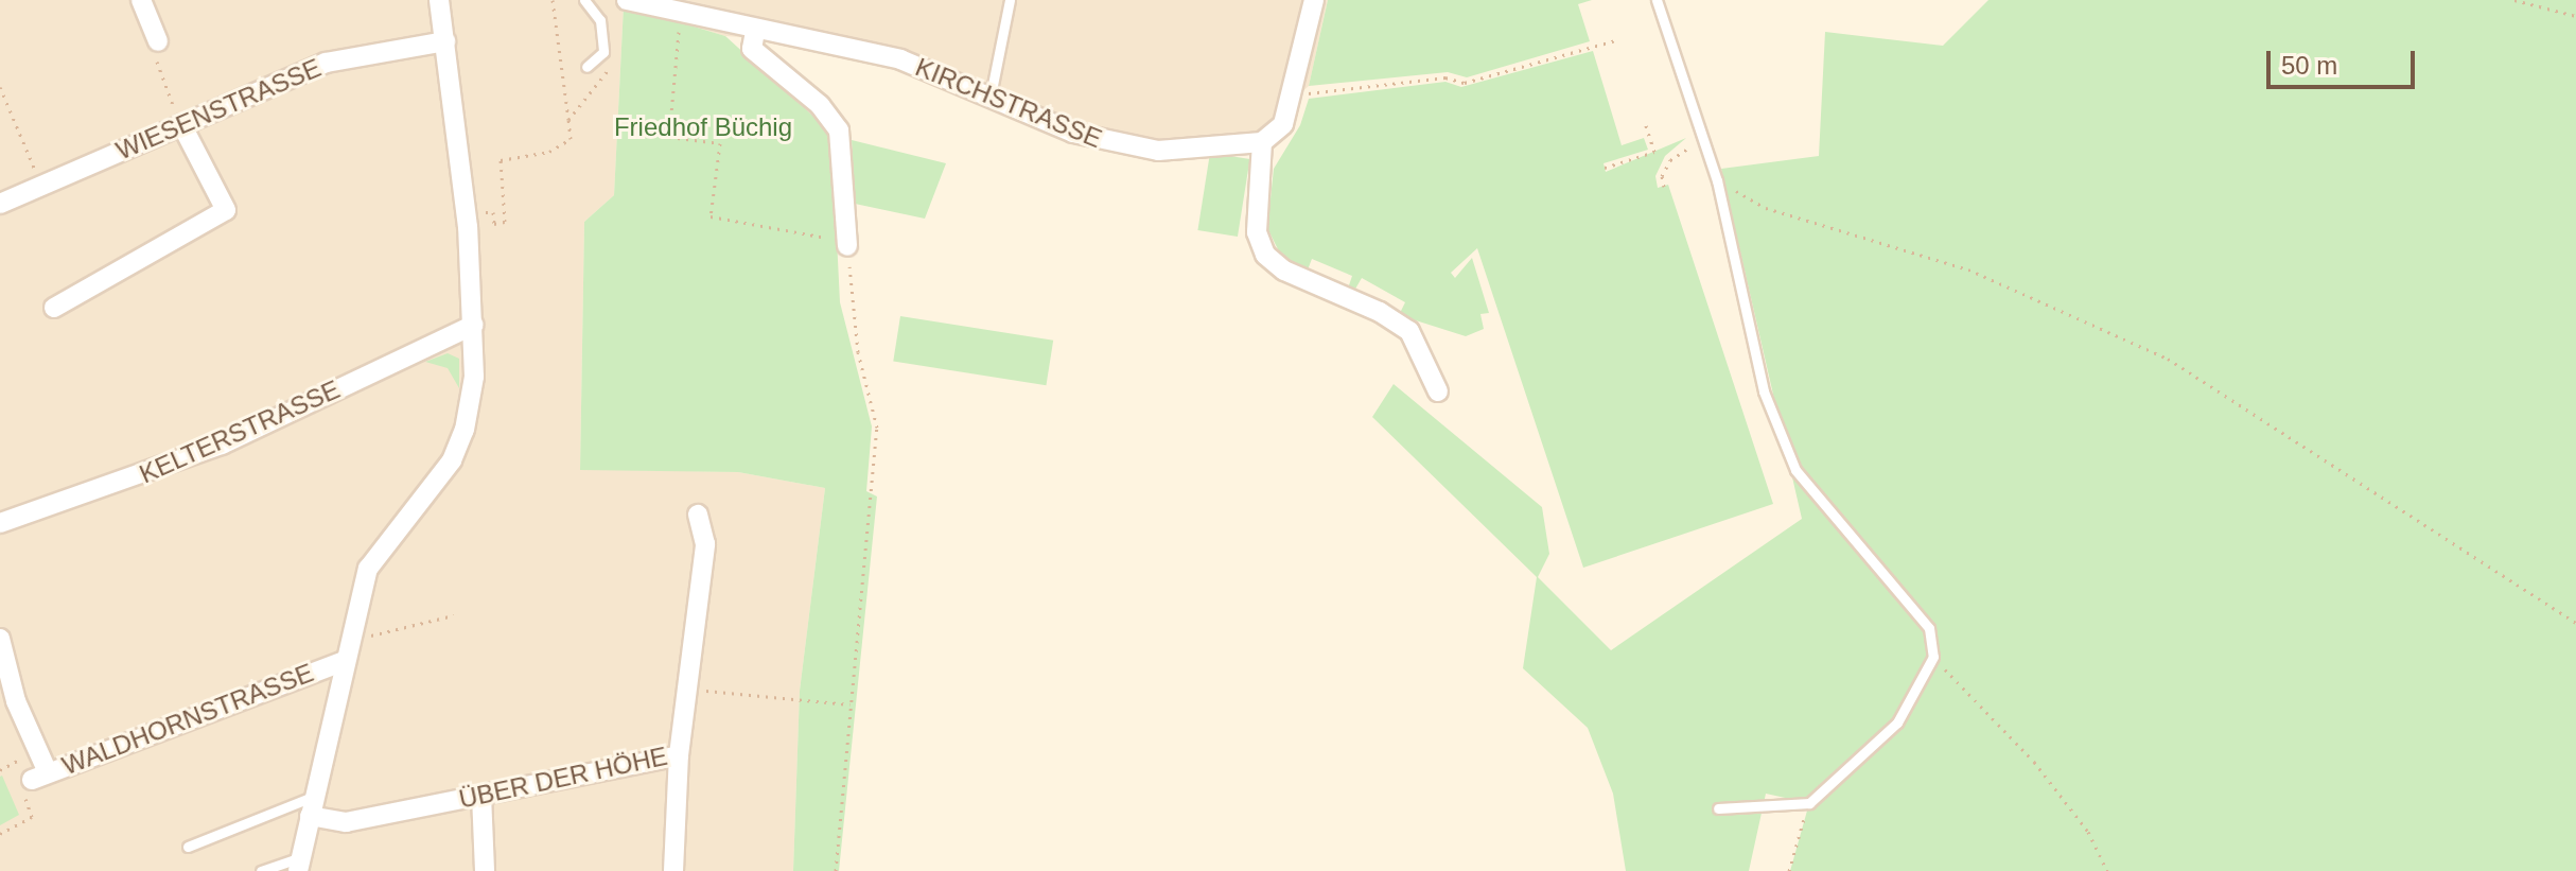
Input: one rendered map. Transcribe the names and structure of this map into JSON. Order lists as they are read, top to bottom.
{
  "streets": {
    "street": [
      "KIRCHSTRASSE",
      "WIESENSTRASSE",
      "KELTERSTRASSE",
      "WALDHORNSTRASSE",
      "ÜBER DER HÖHE"
    ]
  },
  "parks": ["Friedhof Büchig"],
  "scale_bar": "50 m"
}
